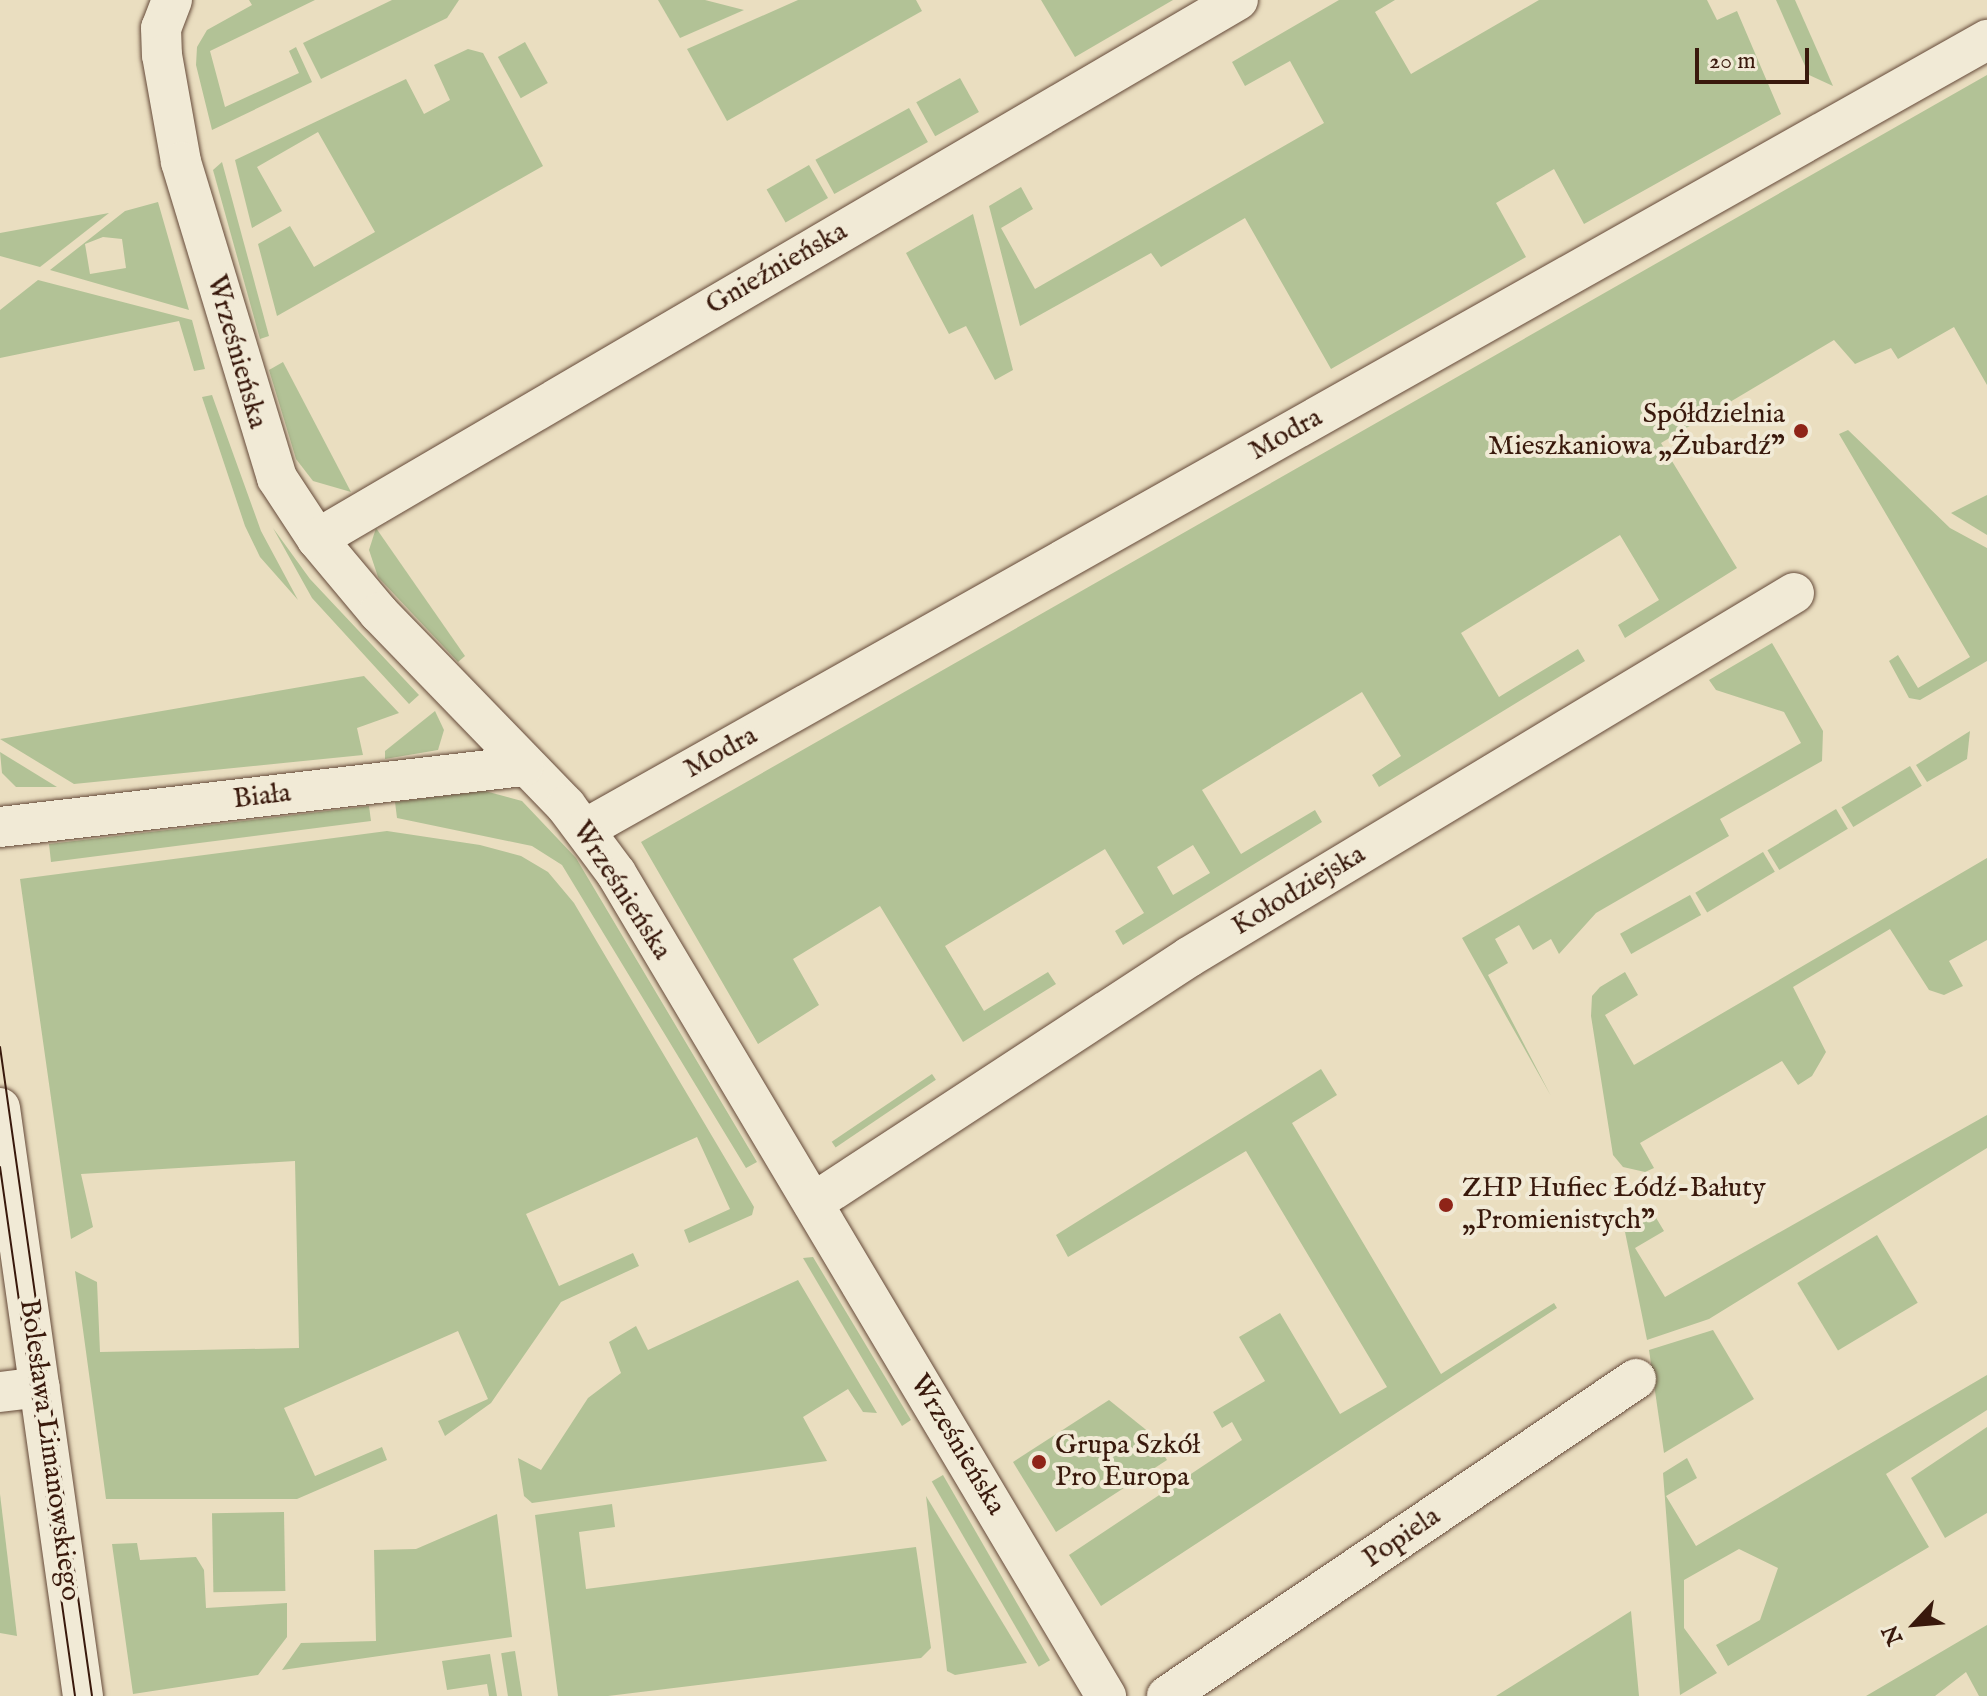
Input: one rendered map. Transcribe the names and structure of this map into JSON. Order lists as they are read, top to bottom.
{
  "streets": {
    "street": [
      "Gnieźnieńska",
      "Wrześnieńska",
      "Modra",
      "Biała",
      "Kołodziejska",
      "Bolesława Limanowskiego",
      "Popiela"
    ]
  },
  "crossings": [
    ["Gnieźnieńska", "Wrześnieńska"],
    ["Wrześnieńska", "Modra"],
    ["Wrześnieńska", "Biała"],
    ["Wrześnieńska", "Kołodziejska"]
  ],
  "places": ["Spółdzielnia Mieszkaniowa „Żubardź”", "ZHP Hufiec Łódź-Bałuty „Promienistych”", "Grupa Szkół Pro Europa"],
  "scale_bar": "20 m",
  "north": "bottom left"
}
